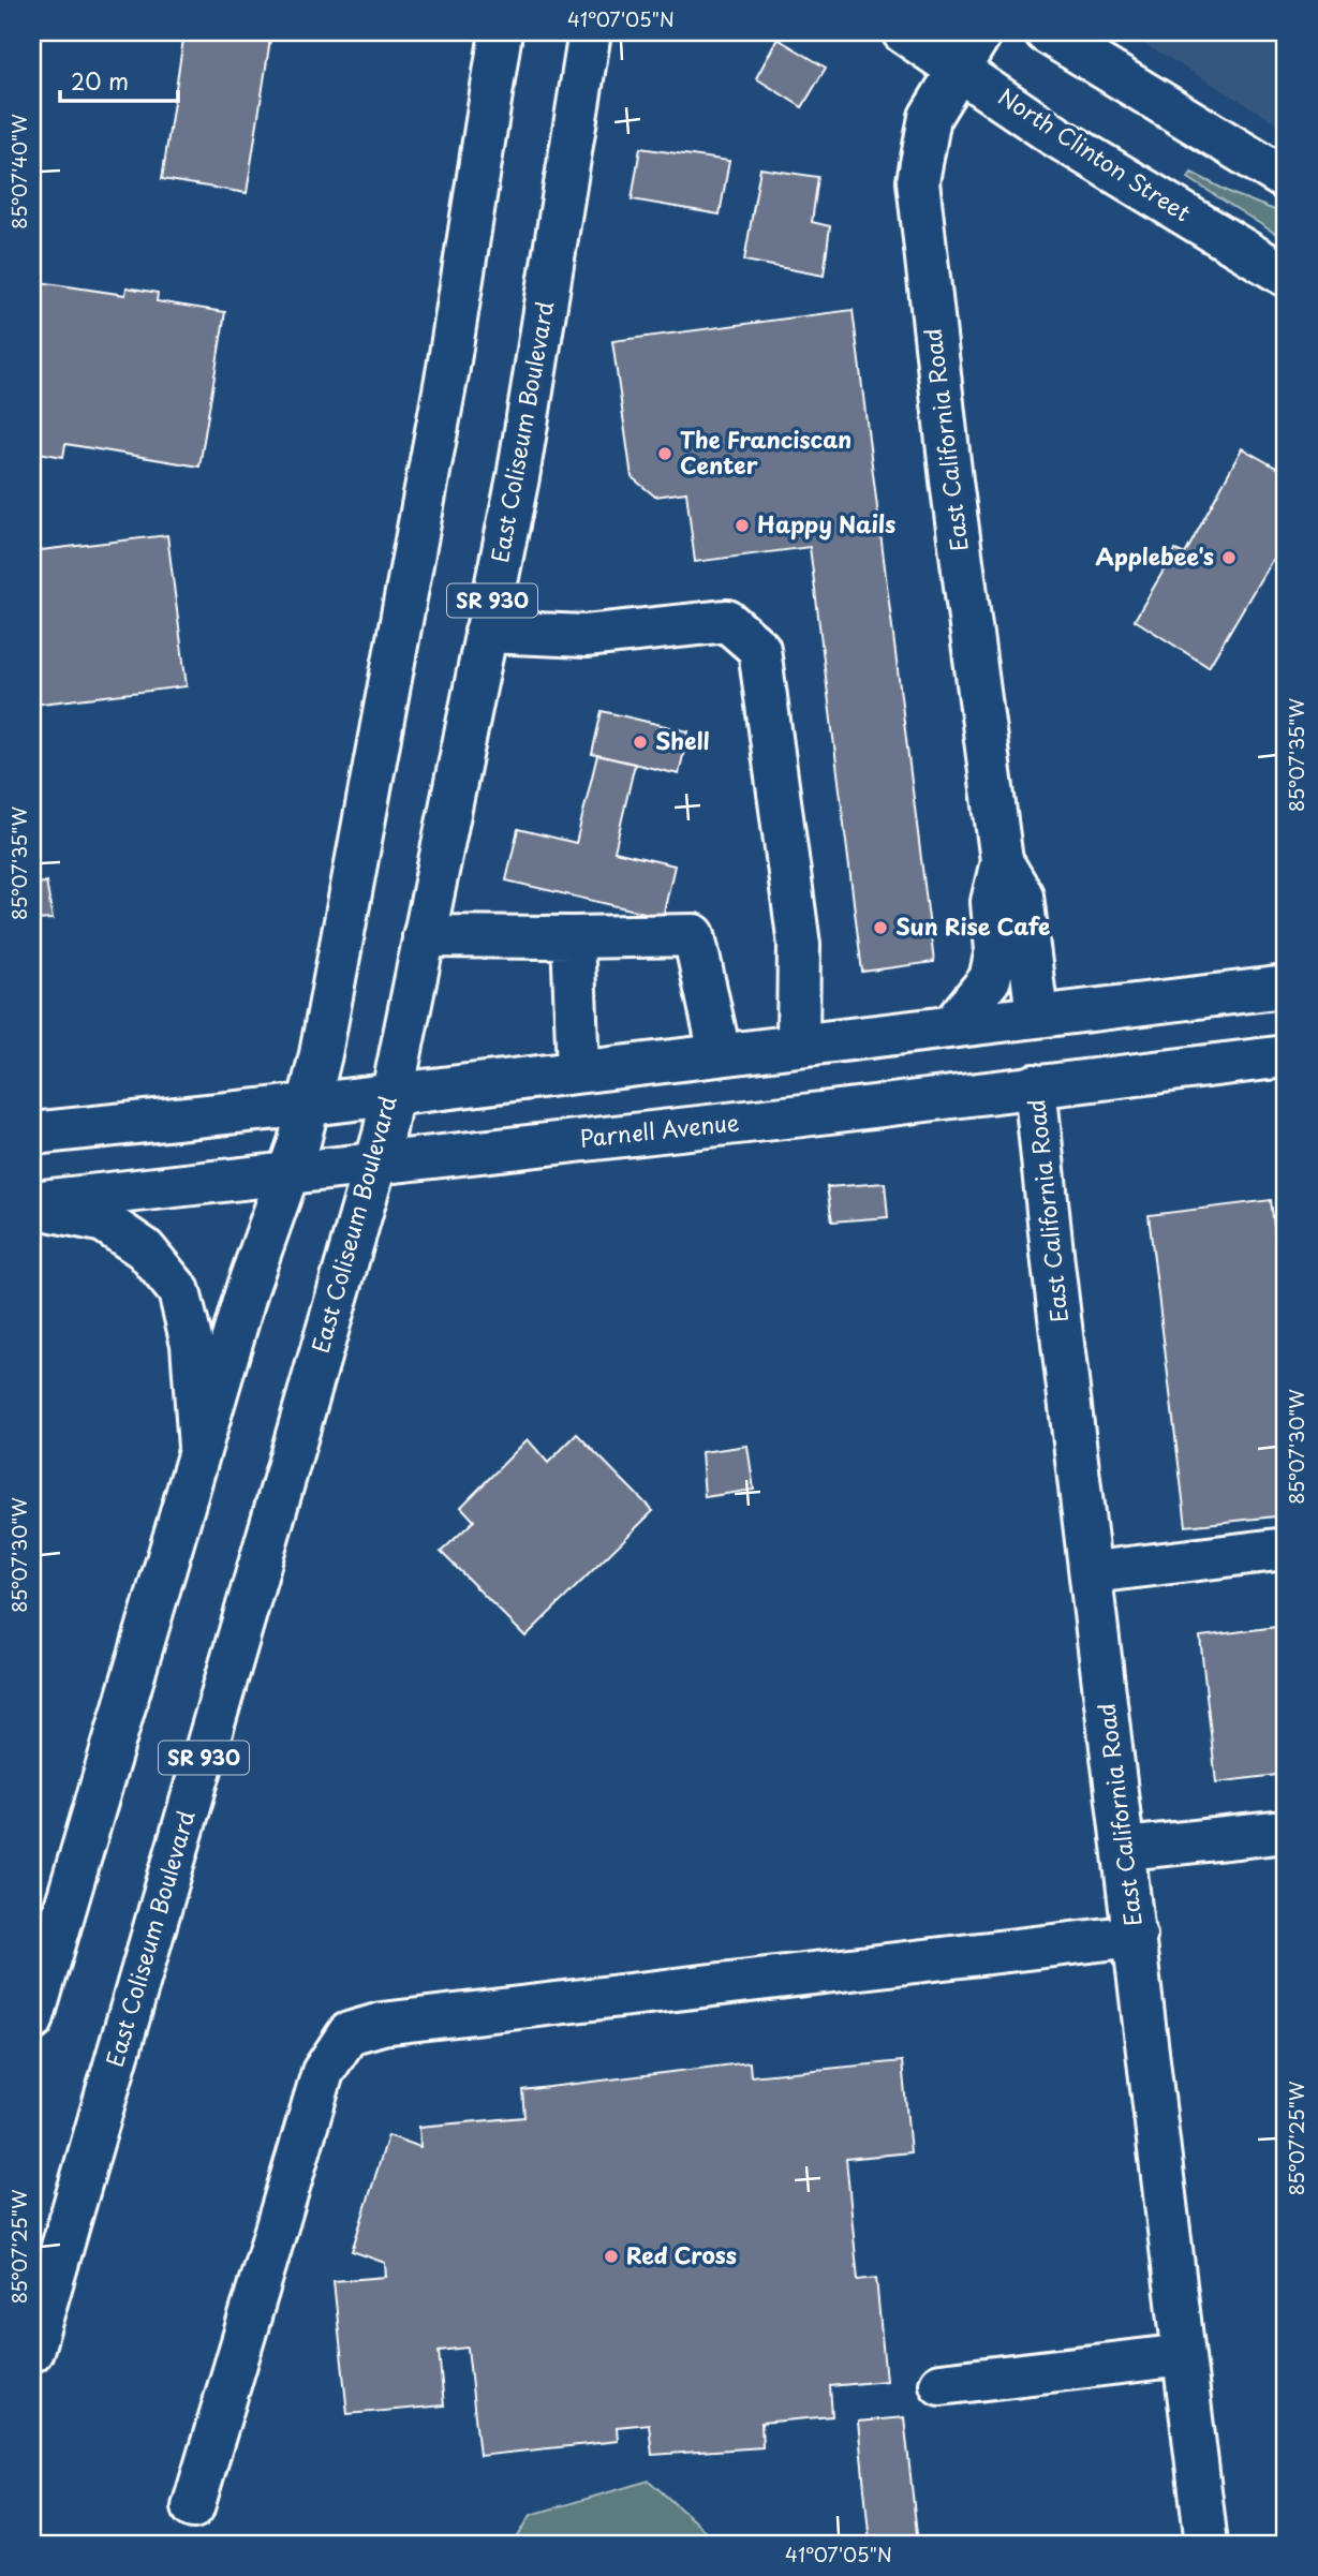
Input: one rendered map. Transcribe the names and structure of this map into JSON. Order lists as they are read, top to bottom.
{
  "streets": {
    "main road": [
      "North Clinton Street",
      "East Coliseum Boulevard",
      "East California Road",
      "SR 930",
      "Parnell Avenue"
    ]
  },
  "crossings": [
    ["North Clinton Street", "East California Road"],
    ["East Coliseum Boulevard", "Parnell Avenue"],
    ["East California Road", "Parnell Avenue"]
  ],
  "places": [
    "The Franciscan Center",
    "Happy Nails",
    "Applebee's",
    "Shell",
    "Sun Rise Cafe",
    "Red Cross"
  ],
  "scale_bar": "20 m",
  "coordinates": [
    "41°07'05\"N",
    "85°07'40\"W",
    "85°07'35\"W",
    "85°07'30\"W",
    "85°07'25\"W"
  ]
}
